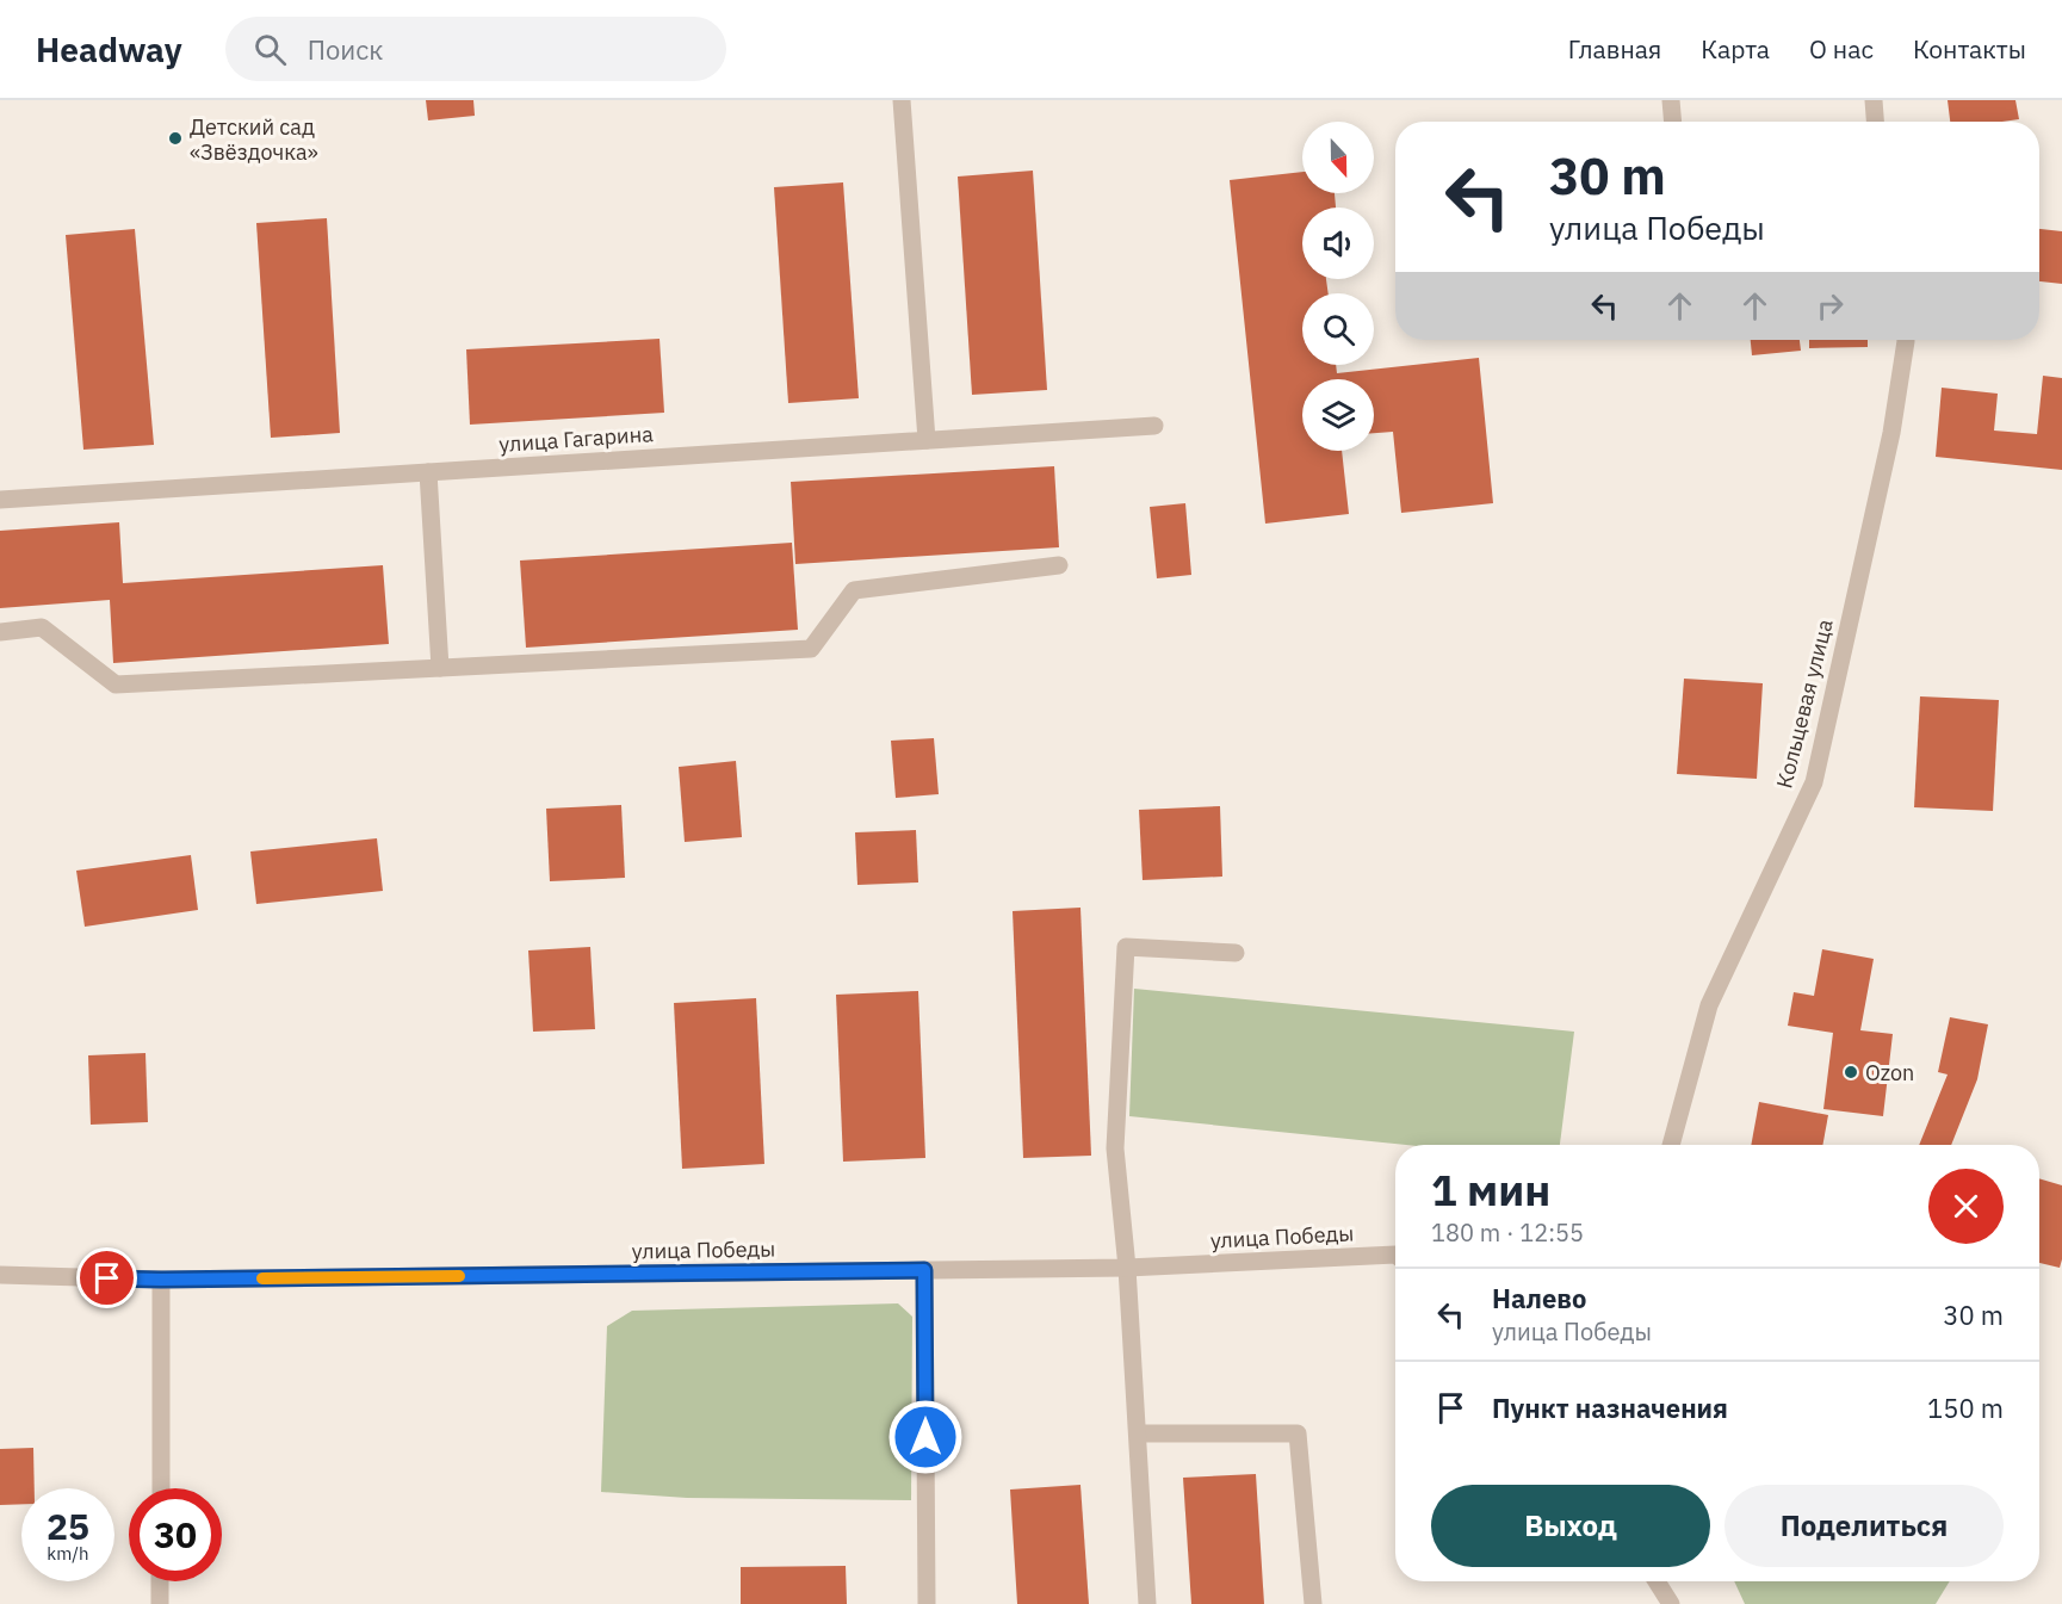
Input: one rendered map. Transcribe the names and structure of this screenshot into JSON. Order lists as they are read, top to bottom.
{
  "streets": {
    "street": ["улица Гагарина", "Кольцевая улица", "улица Победы"]
  },
  "places": ["Детский сад «Звёздочка»", "Ozon"],
  "north": "bottom",
  "page": {
    "header": "Headway",
    "search": "Поиск",
    "nav": [
      "Главная",
      "Карта",
      "О нас",
      "Контакты"
    ],
    "turn": ["30 m", "улица Победы"],
    "heading": ["1 мин", "180 m · 12:55"],
    "list": [
      {
        "name": "Налево",
        "note": "улица Победы",
        "value": "30 m"
      },
      {
        "name": "Пункт назначения",
        "value": "150 m"
      }
    ],
    "buttons": ["Выход", "Поделиться"],
    "speed": "25 km/h",
    "limit": "30"
  }
}
